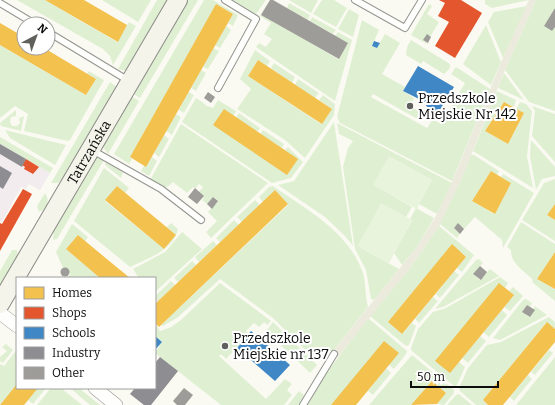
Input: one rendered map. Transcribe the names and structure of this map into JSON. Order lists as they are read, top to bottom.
{
  "streets": {
    "street": ["Tatrzańska"]
  },
  "places": ["Przedszkole Miejskie Nr 142", "Przedszkole Miejskie nr 137"],
  "legend": [
    "Homes",
    "Shops",
    "Schools",
    "Industry",
    "Other"
  ],
  "scale_bar": "50 m",
  "north": "top right"
}
